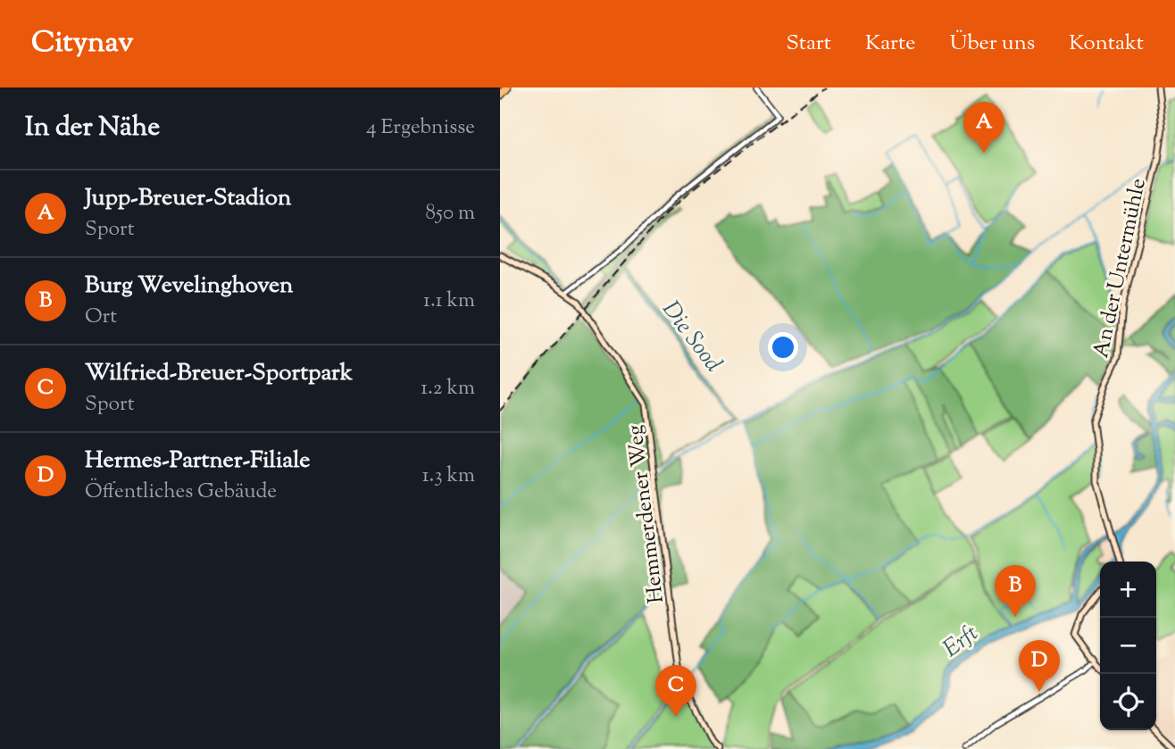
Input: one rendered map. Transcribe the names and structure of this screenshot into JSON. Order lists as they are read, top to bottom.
{
  "streets": {
    "main road": ["An der Untermühle", "Hemmerdener Weg"]
  },
  "water": ["Die Sood", "Erft"],
  "page": {
    "header": "Citynav",
    "nav": [
      "Start",
      "Karte",
      "Über uns",
      "Kontakt"
    ],
    "heading": ["In der Nähe", "4 Ergebnisse"],
    "pins": [
      "A",
      "B",
      "D",
      "C"
    ],
    "list": [
      {
        "mark": "A",
        "name": "Jupp-Breuer-Stadion",
        "note": "Sport",
        "value": "850 m"
      },
      {
        "mark": "B",
        "name": "Burg Wevelinghoven",
        "note": "Ort",
        "value": "1.1 km"
      },
      {
        "mark": "C",
        "name": "Wilfried-Breuer-Sportpark",
        "note": "Sport",
        "value": "1.2 km"
      },
      {
        "mark": "D",
        "name": "Hermes-Partner-Filiale",
        "note": "Öffentliches Gebäude",
        "value": "1.3 km"
      }
    ],
    "map_buttons": ["+", "−"]
  }
}
